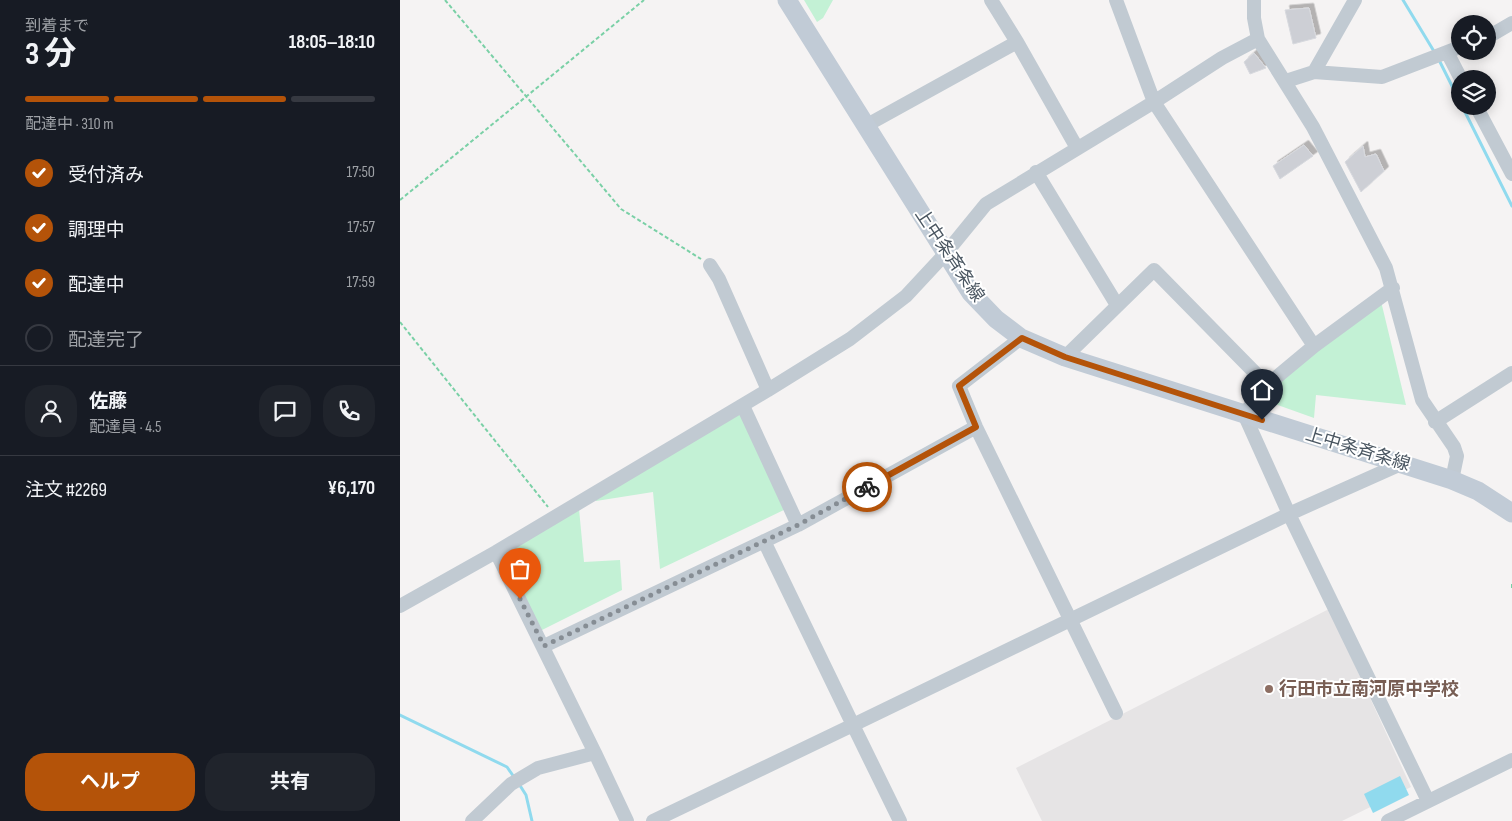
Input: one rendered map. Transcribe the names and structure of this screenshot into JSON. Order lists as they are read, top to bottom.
{
  "streets": {
    "main road": ["上中条斉条線"]
  },
  "places": ["行田市立南河原中学校"],
  "page": {
    "heading": ["3 分", "到着まで", "18:05–18:10"],
    "panel": [
      "佐藤",
      "配達員 · 4.5",
      "注文 #2269",
      "¥6,170"
    ],
    "bar": "配達中 · 310 m",
    "list": [
      ["受付済み", "17:50"],
      ["調理中", "17:57"],
      ["配達中", "17:59"],
      "配達完了"
    ],
    "buttons": ["ヘルプ", "共有"]
  }
}
